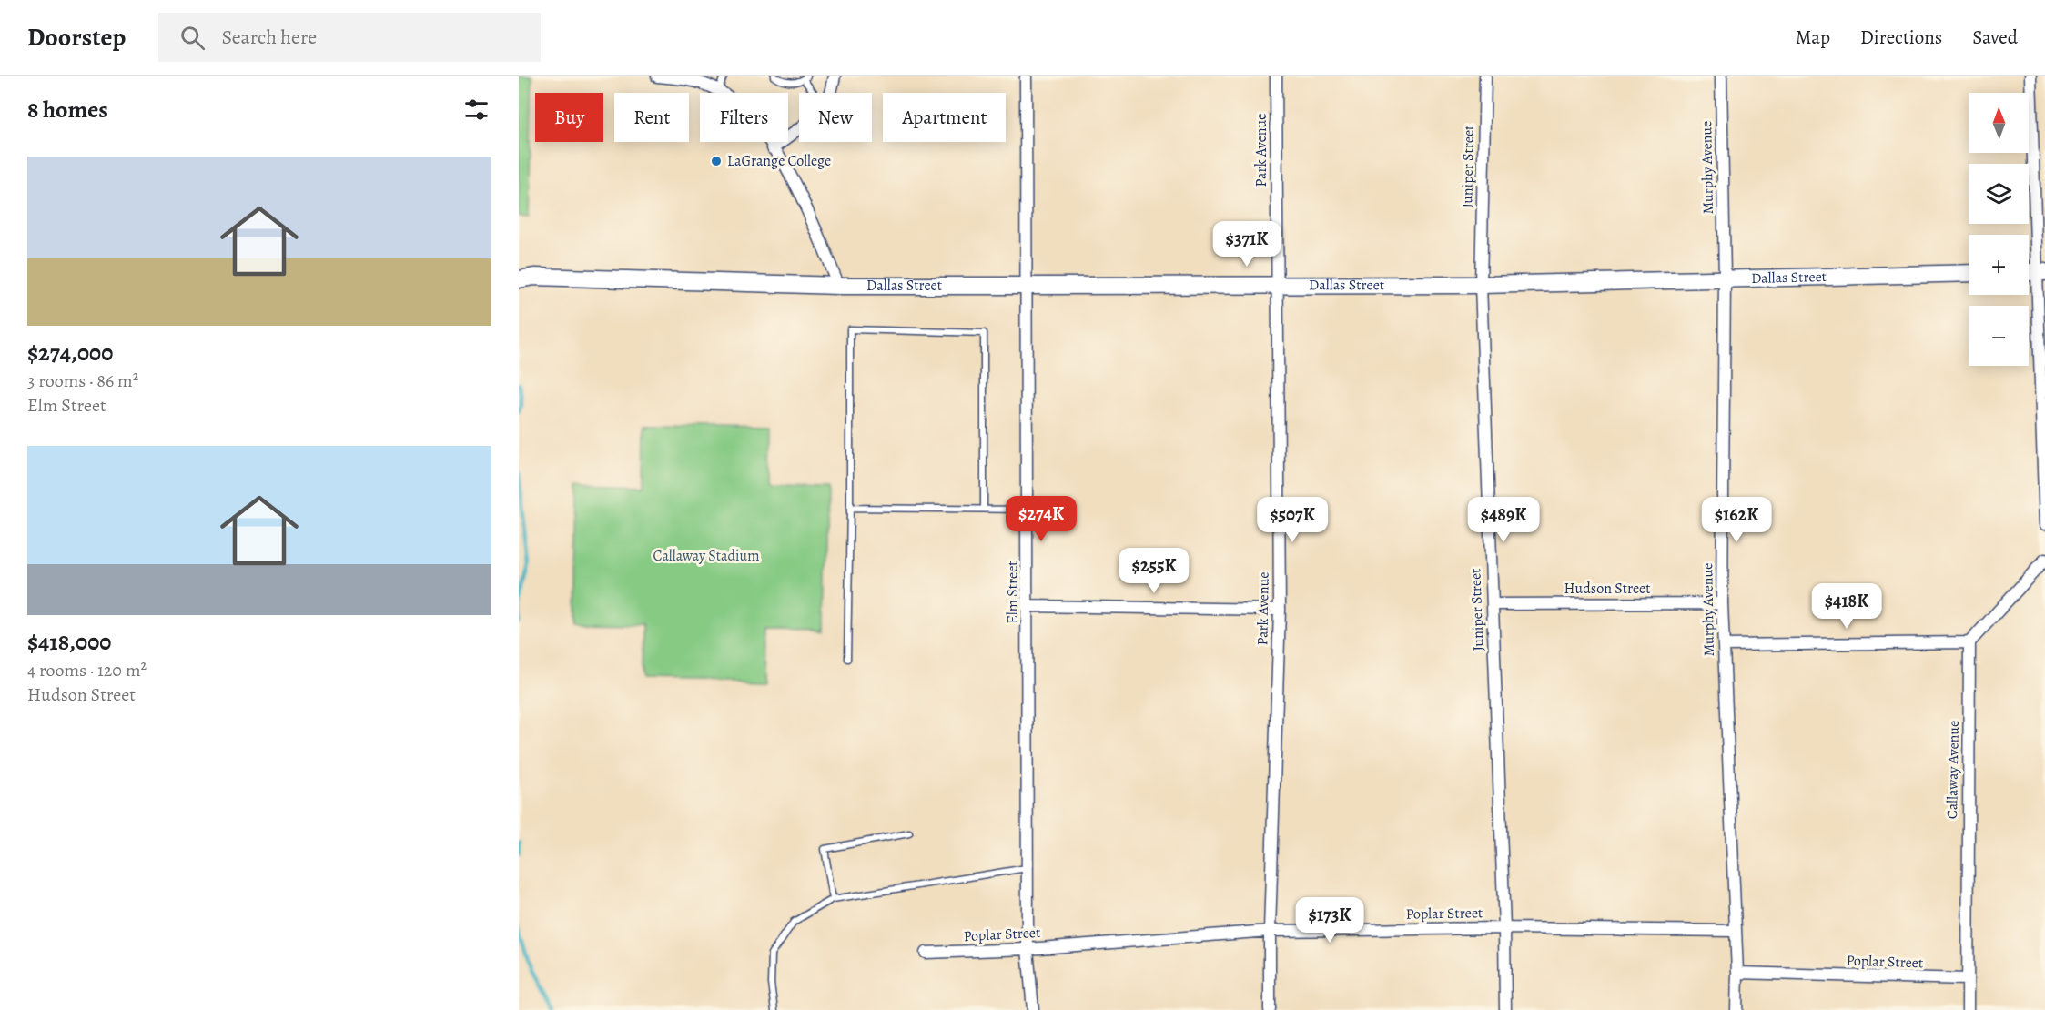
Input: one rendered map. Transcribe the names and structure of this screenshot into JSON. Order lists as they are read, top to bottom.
{
  "streets": {
    "street": [
      "Park Avenue",
      "Juniper Street",
      "Murphy Avenue",
      "Dallas Street",
      "Hudson Street",
      "Elm Street",
      "Callaway Avenue",
      "Poplar Street"
    ]
  },
  "crossings": [
    ["Park Avenue", "Dallas Street"],
    ["Park Avenue", "Poplar Street"],
    ["Juniper Street", "Dallas Street"],
    ["Juniper Street", "Hudson Street"],
    ["Juniper Street", "Poplar Street"],
    ["Murphy Avenue", "Dallas Street"],
    ["Murphy Avenue", "Hudson Street"],
    ["Murphy Avenue", "Poplar Street"],
    ["Dallas Street", "Elm Street"],
    ["Elm Street", "Poplar Street"],
    ["Callaway Avenue", "Poplar Street"]
  ],
  "parks": ["Callaway Stadium"],
  "places": ["LaGrange College"],
  "north": "top",
  "page": {
    "header": "Doorstep",
    "search": "Search here",
    "nav": ["Map", "Directions", "Saved"],
    "heading": "8 homes",
    "map_buttons": ["+", "−"],
    "chip": [
      "Buy",
      "Rent",
      "Filters",
      "New",
      "Apartment"
    ],
    "list": [
      {
        "name": "$274,000",
        "note": "3 rooms · 86 m² · Elm Street"
      },
      {
        "name": "$418,000",
        "note": "4 rooms · 120 m² · Hudson Street"
      }
    ],
    "price": [
      "$371K",
      "$274K",
      "$507K",
      "$489K",
      "$162K",
      "$255K",
      "$418K",
      "$173K"
    ]
  }
}
